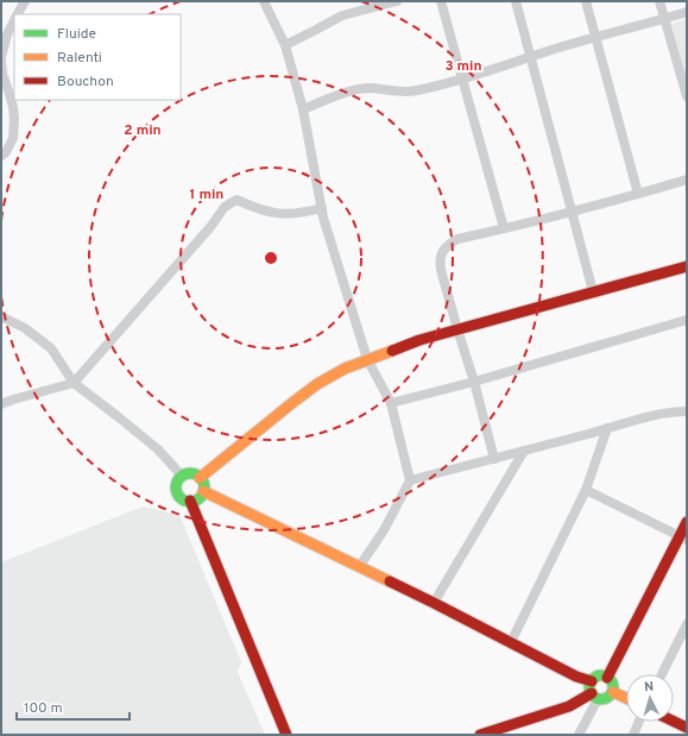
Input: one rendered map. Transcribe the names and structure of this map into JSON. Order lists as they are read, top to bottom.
{
  "legend": ["Fluide", "Ralenti", "Bouchon"],
  "scale_bar": "100 m",
  "north": "top",
  "rings": ["3 min", "2 min", "1 min"]
}
